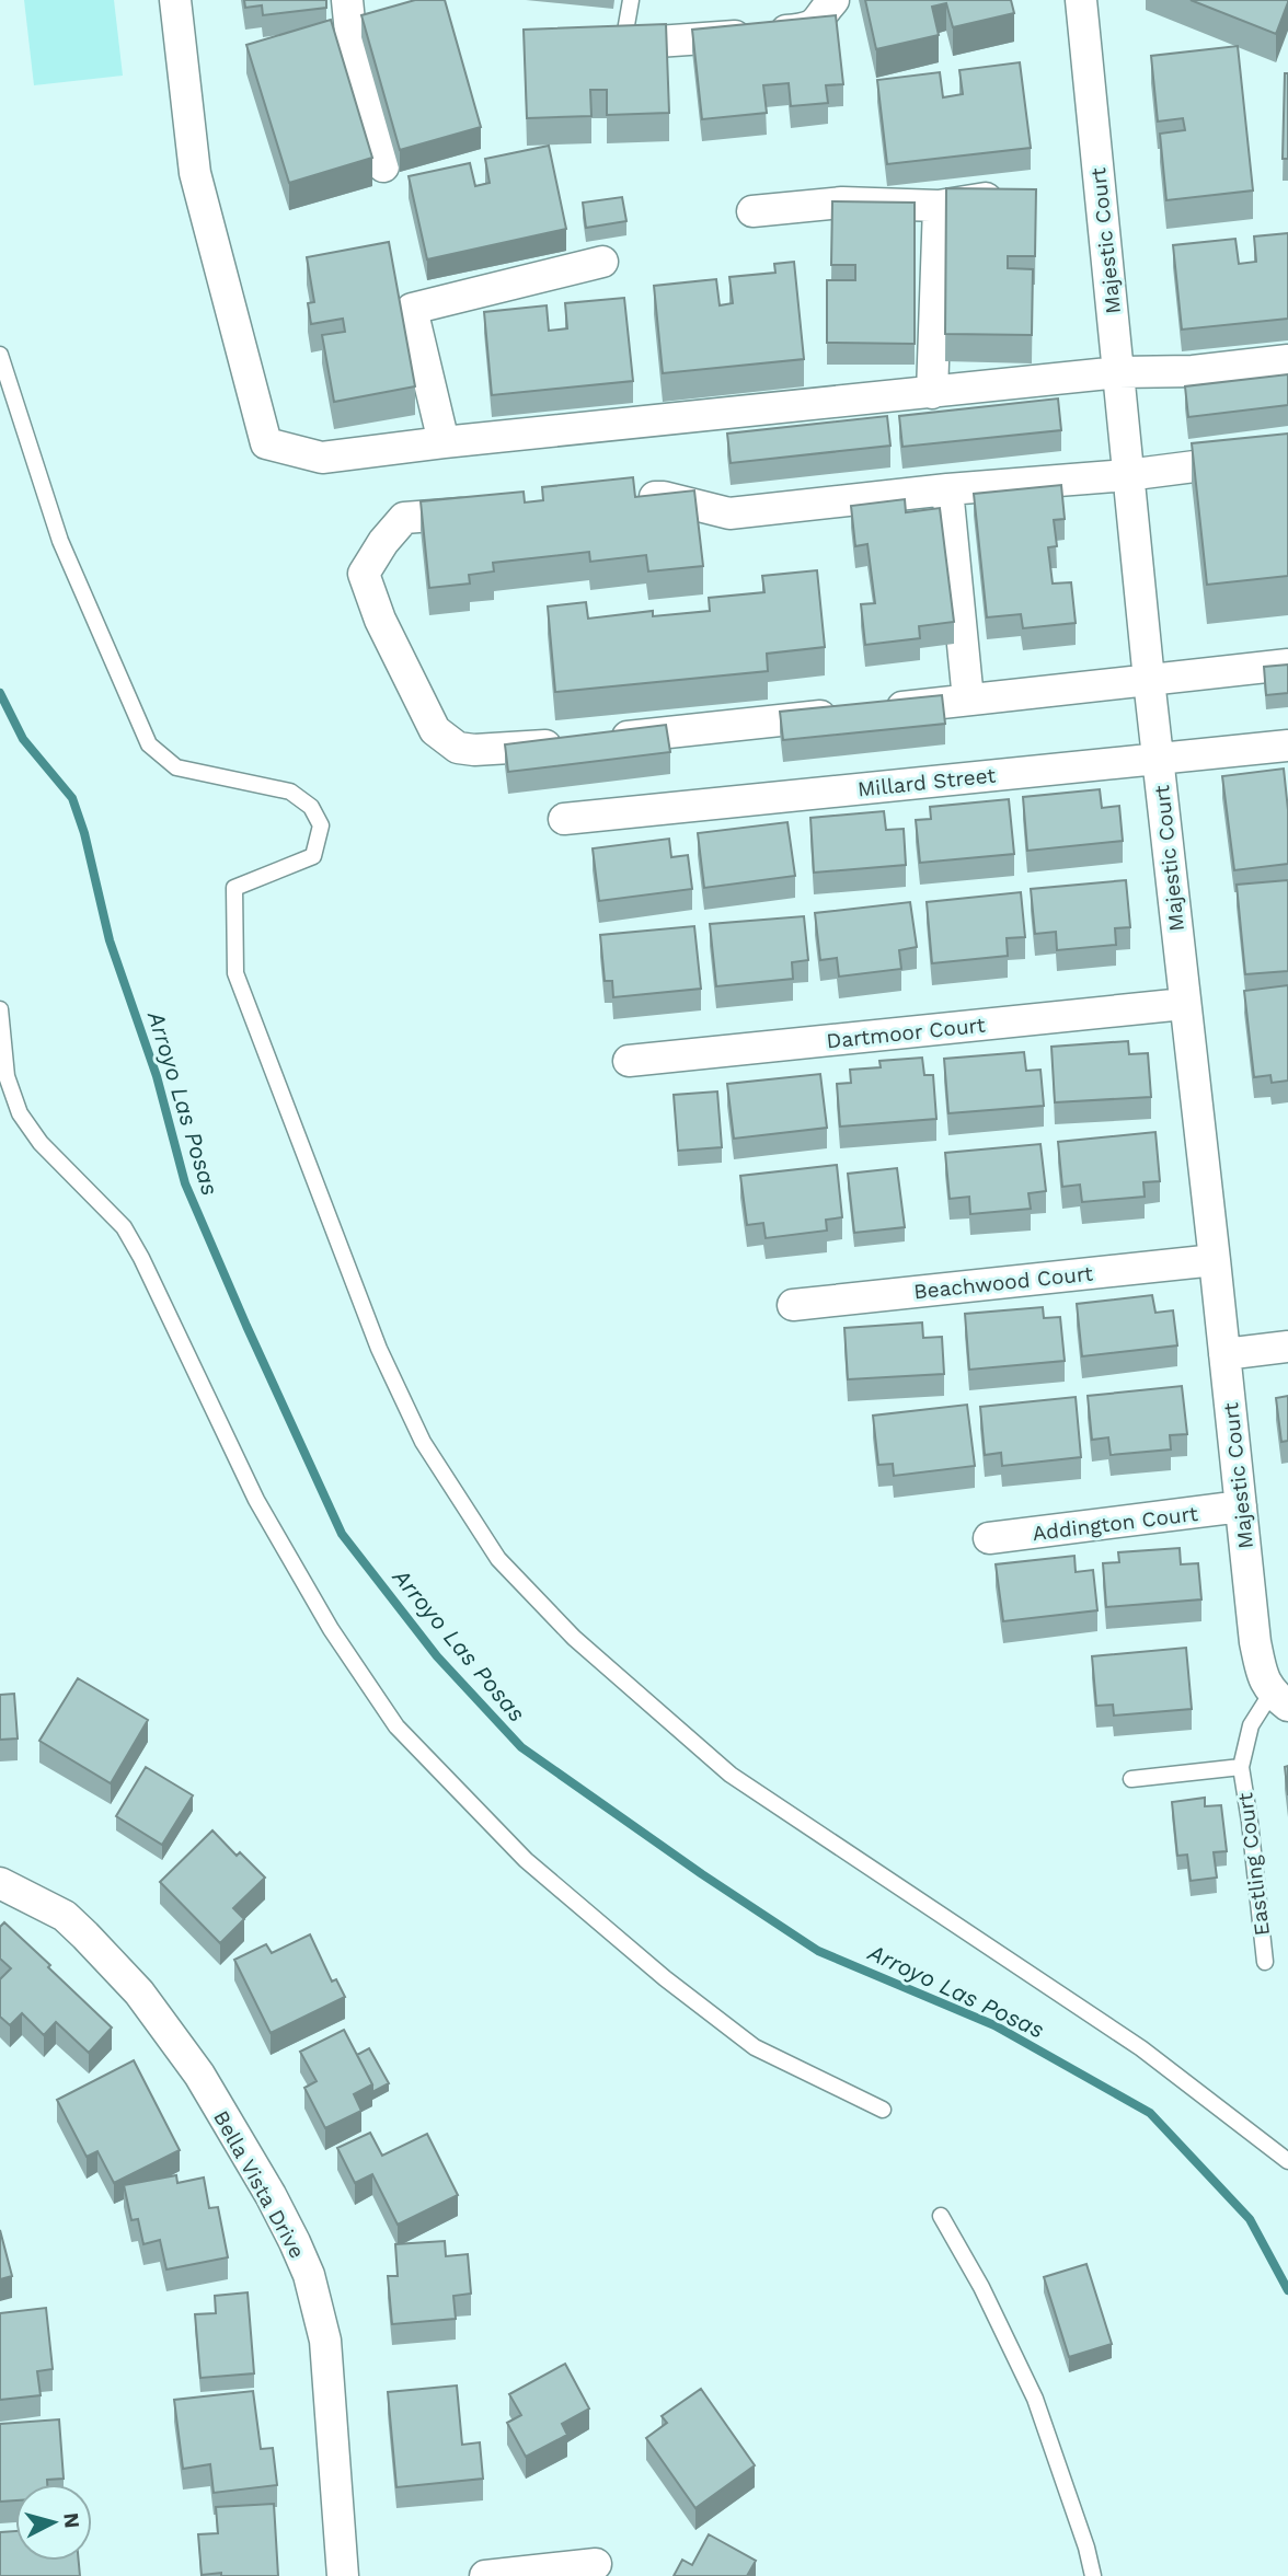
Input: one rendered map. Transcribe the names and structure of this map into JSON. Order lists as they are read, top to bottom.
{
  "streets": {
    "street": [
      "Majestic Court",
      "Millard Street",
      "Dartmoor Court",
      "Beachwood Court",
      "Addington Court",
      "Bella Vista Drive"
    ],
    "lane": ["Eastling Court"]
  },
  "crossings": [
    ["Majestic Court", "Millard Street"],
    ["Majestic Court", "Dartmoor Court"],
    ["Majestic Court", "Beachwood Court"],
    ["Majestic Court", "Addington Court"]
  ],
  "water": ["Arroyo Las Posas"],
  "north": "right"
}
